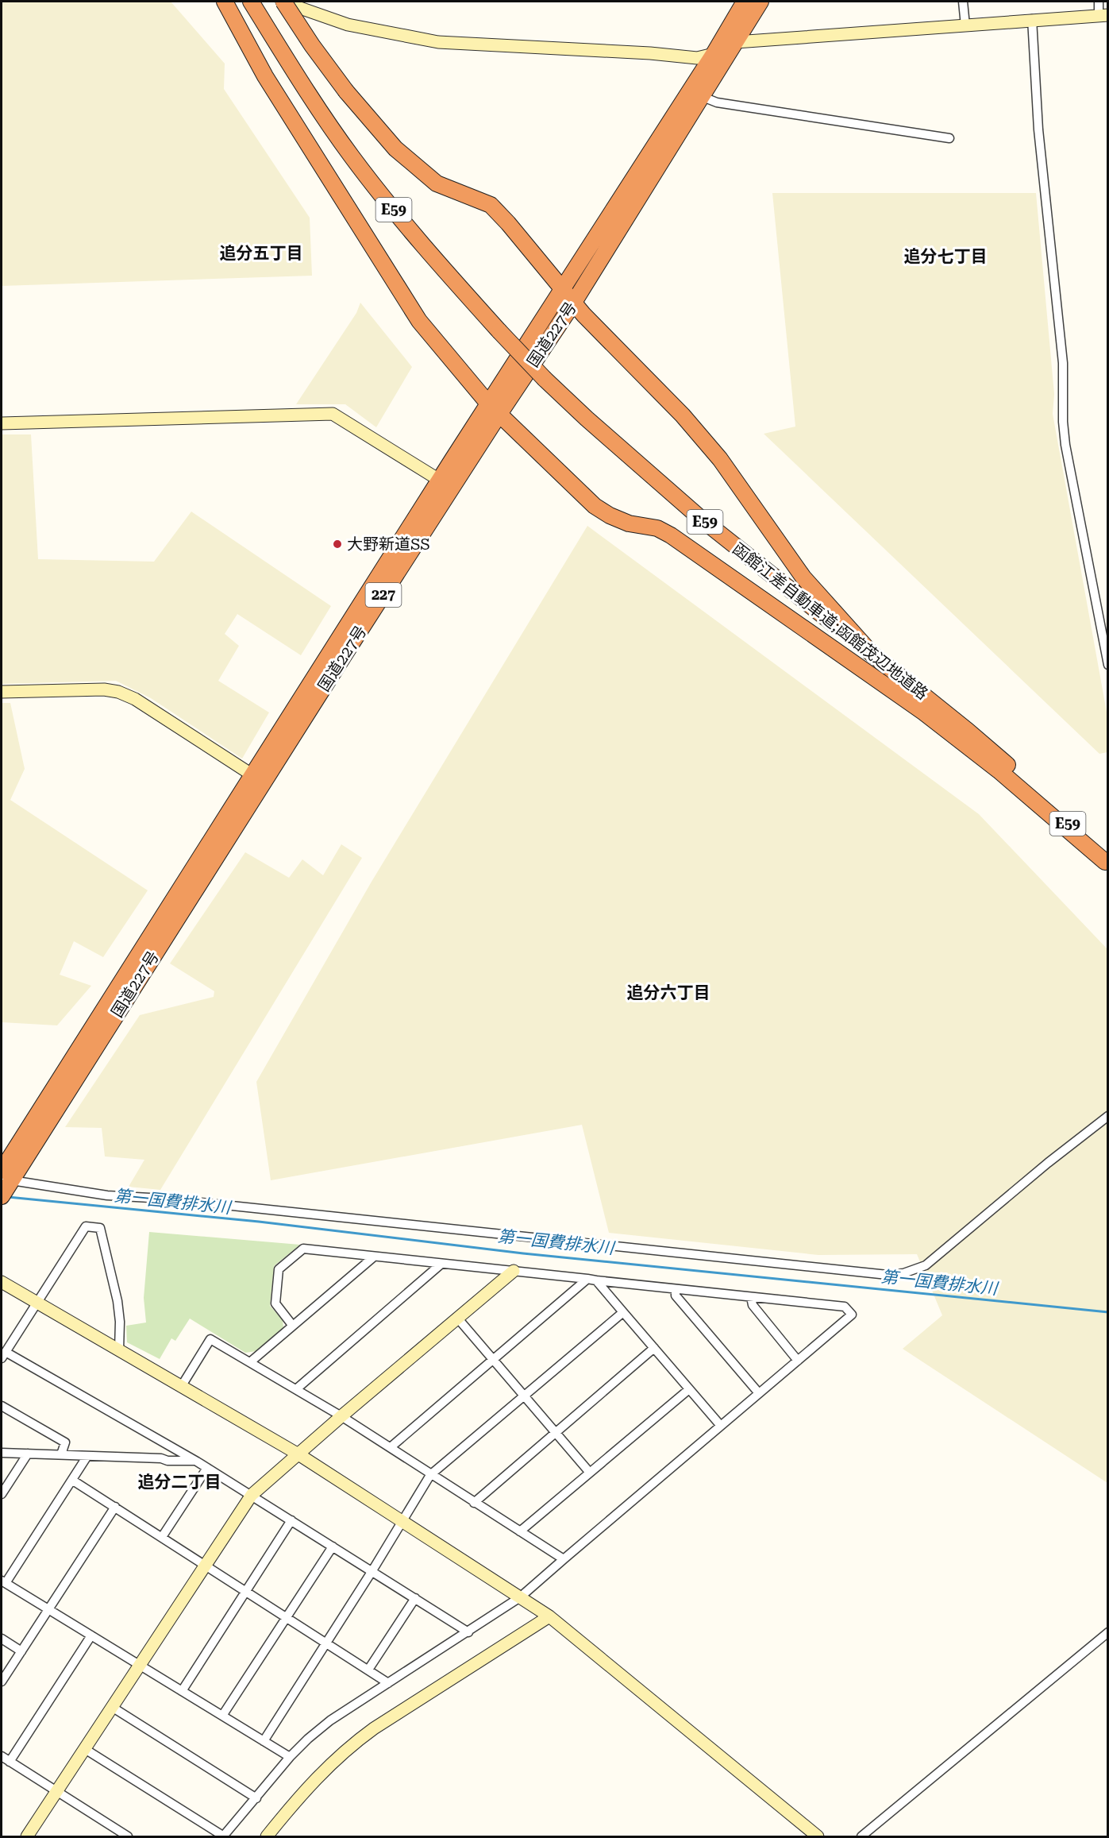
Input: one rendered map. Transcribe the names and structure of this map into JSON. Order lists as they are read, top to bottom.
{
  "streets": {
    "highway": [
      "E59",
      "国道227号",
      "227",
      "函館江差自動車道;函館茂辺地道路"
    ]
  },
  "districts": [
    "追分五丁目",
    "追分七丁目",
    "追分六丁目",
    "追分二丁目"
  ],
  "water": ["第一国費排水川"],
  "places": ["大野新道SS"]
}
